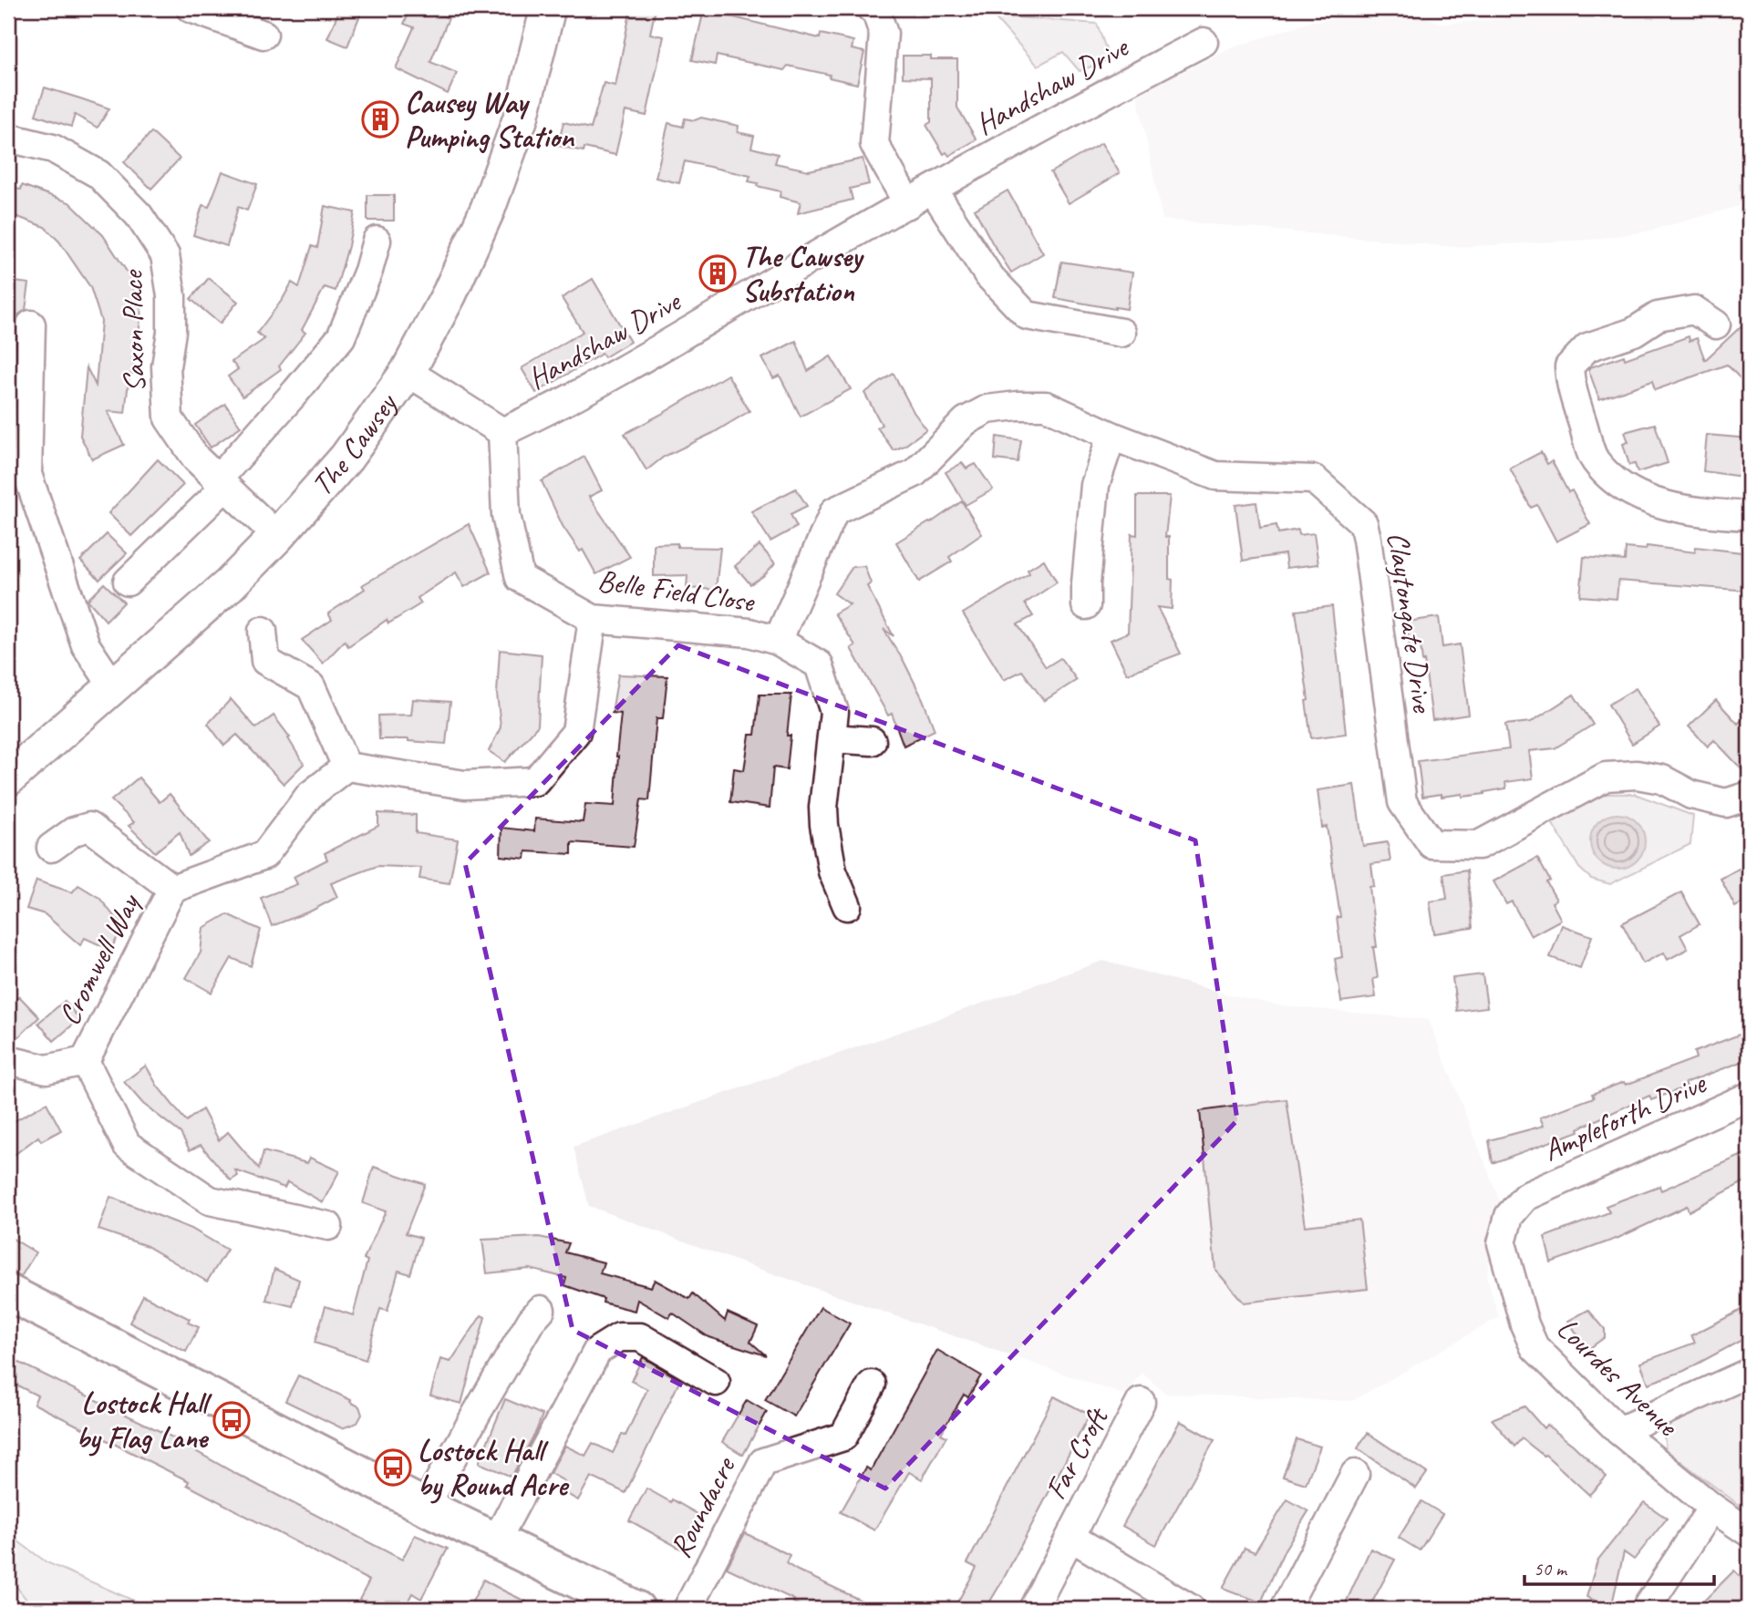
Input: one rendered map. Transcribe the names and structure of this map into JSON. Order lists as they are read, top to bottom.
{
  "streets": {
    "street": [
      "Handshaw Drive",
      "Saxon Place",
      "The Cawsey",
      "Belle Field Close",
      "Claytongate Drive",
      "Cromwell Way",
      "Ampleforth Drive",
      "Lourdes Avenue",
      "Far Croft",
      "Roundacre"
    ]
  },
  "crossings": [
    ["Handshaw Drive", "Belle Field Close"],
    ["Saxon Place", "The Cawsey"],
    ["Belle Field Close", "Claytongate Drive"],
    ["Ampleforth Drive", "Lourdes Avenue"]
  ],
  "places": {
    "building": ["Causey Way Pumping Station", "The Cawsey Substation"],
    "bus stop": ["Lostock Hall by Flag Lane", "Lostock Hall by Round Acre"]
  },
  "scale_bar": "50 m"
}
